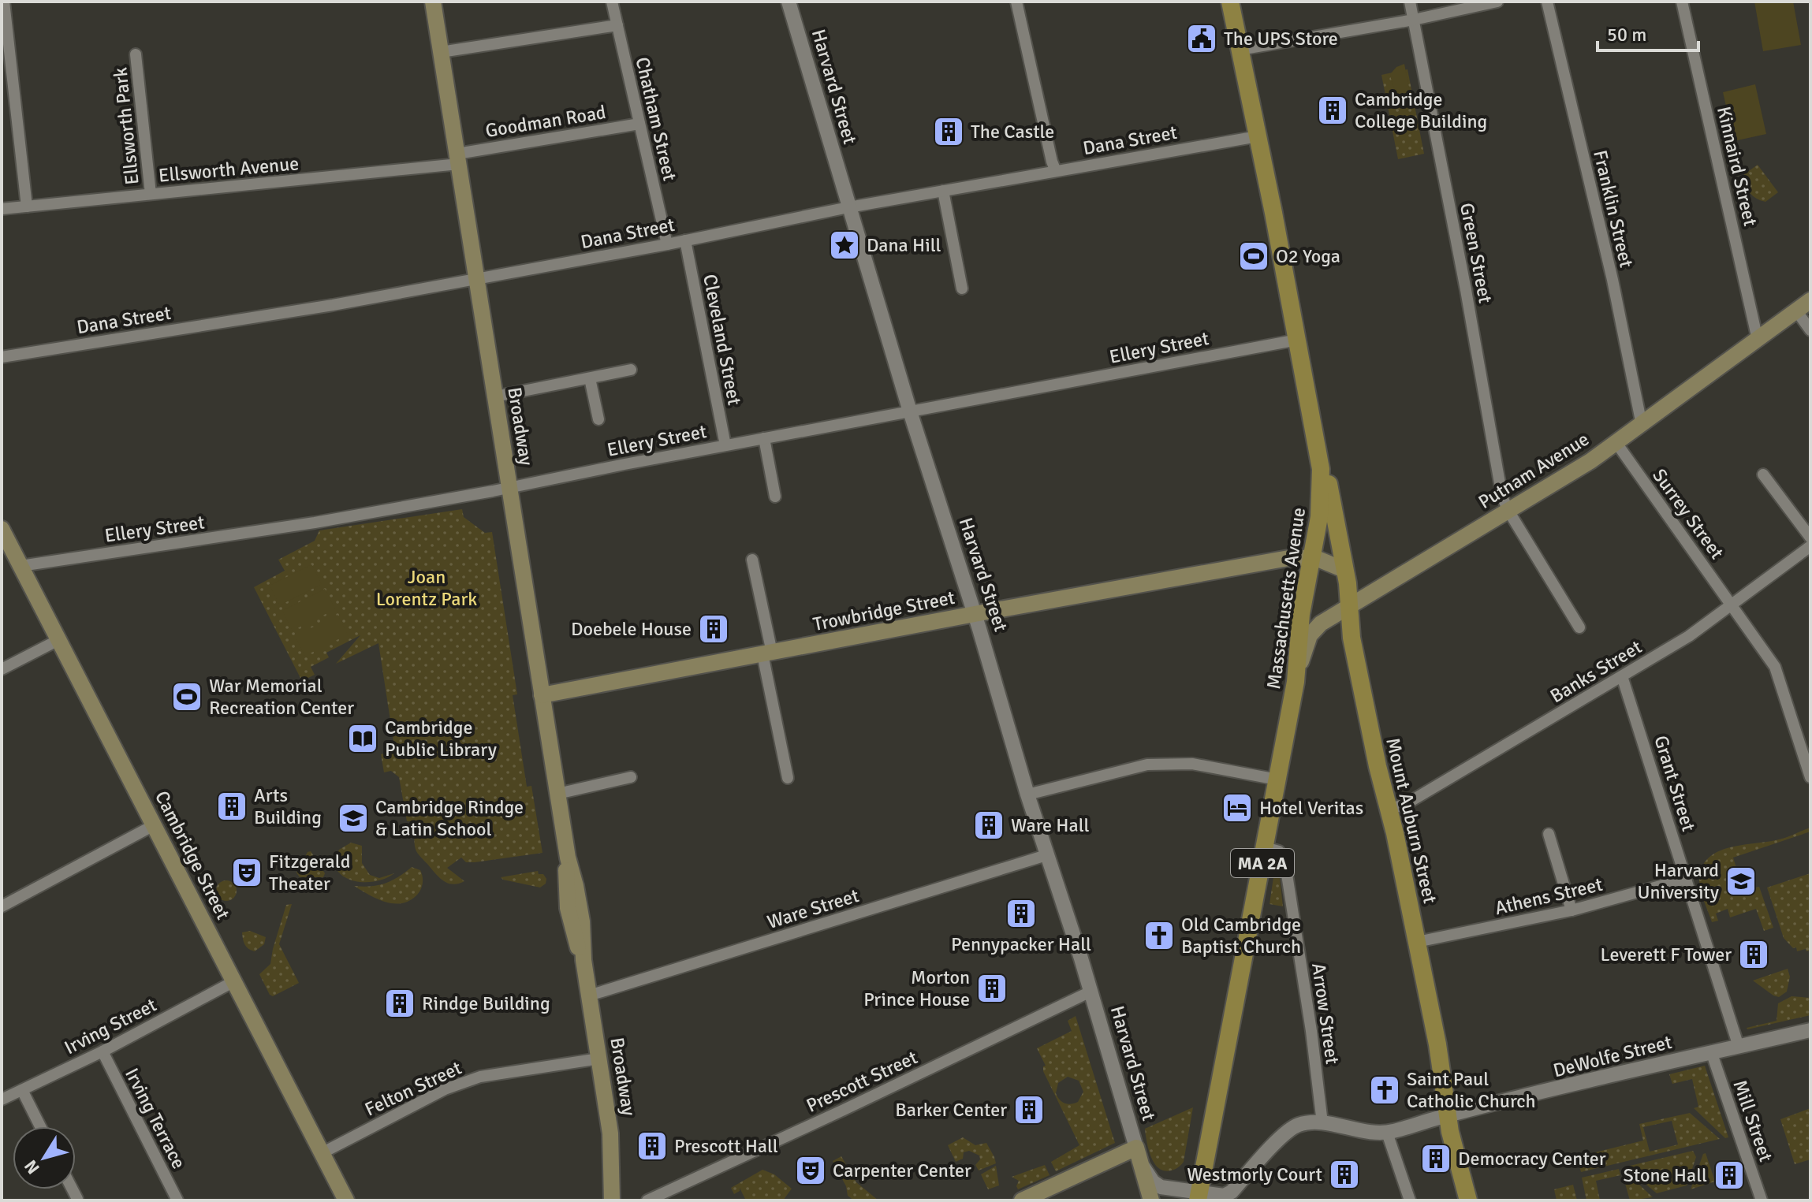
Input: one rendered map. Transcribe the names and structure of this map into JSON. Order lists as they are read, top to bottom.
{
  "streets": {
    "main road": [
      "Harvard Street",
      "Broadway",
      "Putnam Avenue",
      "Massachusetts Avenue",
      "Trowbridge Street",
      "Mount Auburn Street",
      "Cambridge Street",
      "MA 2A"
    ],
    "street": [
      "Chatham Street",
      "Goodman Road",
      "Ellsworth Park",
      "Dana Street",
      "Kinnaird Street",
      "Ellsworth Avenue",
      "Franklin Street",
      "Green Street",
      "Cleveland Street",
      "Ellery Street",
      "Surrey Street",
      "Banks Street",
      "Grant Street",
      "Athens Street",
      "Ware Street",
      "Arrow Street",
      "Irving Street",
      "DeWolfe Street",
      "Prescott Street",
      "Felton Street",
      "Irving Terrace",
      "Mill Street"
    ]
  },
  "crossings": [
    ["Harvard Street", "Dana Street"],
    ["Harvard Street", "Ellery Street"],
    ["Harvard Street", "Massachusetts Avenue"],
    ["Harvard Street", "Trowbridge Street"],
    ["Harvard Street", "Ware Street"],
    ["Harvard Street", "Arrow Street"],
    ["Harvard Street", "DeWolfe Street"],
    ["Harvard Street", "Prescott Street"],
    ["Chatham Street", "Goodman Road"],
    ["Chatham Street", "Dana Street"],
    ["Goodman Road", "Ellsworth Avenue"],
    ["Goodman Road", "Broadway"],
    ["Ellsworth Park", "Ellsworth Avenue"],
    ["Dana Street", "Cleveland Street"],
    ["Dana Street", "Broadway"],
    ["Dana Street", "Massachusetts Avenue"],
    ["Kinnaird Street", "Putnam Avenue"],
    ["Ellsworth Avenue", "Broadway"],
    ["Franklin Street", "Putnam Avenue"],
    ["Green Street", "Putnam Avenue"],
    ["Cleveland Street", "Ellery Street"],
    ["Ellery Street", "Broadway"],
    ["Ellery Street", "Massachusetts Avenue"],
    ["Ellery Street", "Cambridge Street"],
    ["Broadway", "Trowbridge Street"],
    ["Broadway", "Ware Street"],
    ["Broadway", "Felton Street"],
    ["Putnam Avenue", "Surrey Street"],
    ["Putnam Avenue", "Massachusetts Avenue"],
    ["Putnam Avenue", "Mount Auburn Street"],
    ["Surrey Street", "Banks Street"],
    ["Massachusetts Avenue", "Trowbridge Street"],
    ["Massachusetts Avenue", "Mount Auburn Street"],
    ["Massachusetts Avenue", "Arrow Street"],
    ["Trowbridge Street", "Mount Auburn Street"],
    ["Banks Street", "Grant Street"],
    ["Banks Street", "Mount Auburn Street"],
    ["Grant Street", "Athens Street"],
    ["Grant Street", "DeWolfe Street"],
    ["Mount Auburn Street", "Athens Street"],
    ["Mount Auburn Street", "DeWolfe Street"],
    ["Cambridge Street", "Irving Street"],
    ["Cambridge Street", "Felton Street"],
    ["Irving Street", "Irving Terrace"],
    ["DeWolfe Street", "Mill Street"]
  ],
  "parks": ["Joan Lorentz Park"],
  "places": {
    "public building": ["The UPS Store"],
    "building": [
      "Cambridge College Building",
      "The Castle",
      "Doebele House",
      "Arts Building",
      "Ware Hall",
      "Pennypacker Hall",
      "Leverett F Tower",
      "Morton Prince House",
      "Rindge Building",
      "Barker Center",
      "Prescott Hall",
      "Democracy Center",
      "Westmorly Court",
      "Stone Hall"
    ],
    "place": ["Dana Hill"],
    "sports": ["O2 Yoga", "War Memorial Recreation Center"],
    "library": ["Cambridge Public Library"],
    "hotel": ["Hotel Veritas"],
    "school or university": ["Cambridge Rindge & Latin School", "Harvard University"],
    "theatre": ["Fitzgerald Theater", "Carpenter Center"],
    "church": ["Old Cambridge Baptist Church", "Saint Paul Catholic Church"]
  },
  "scale_bar": "50 m",
  "north": "bottom left"
}
